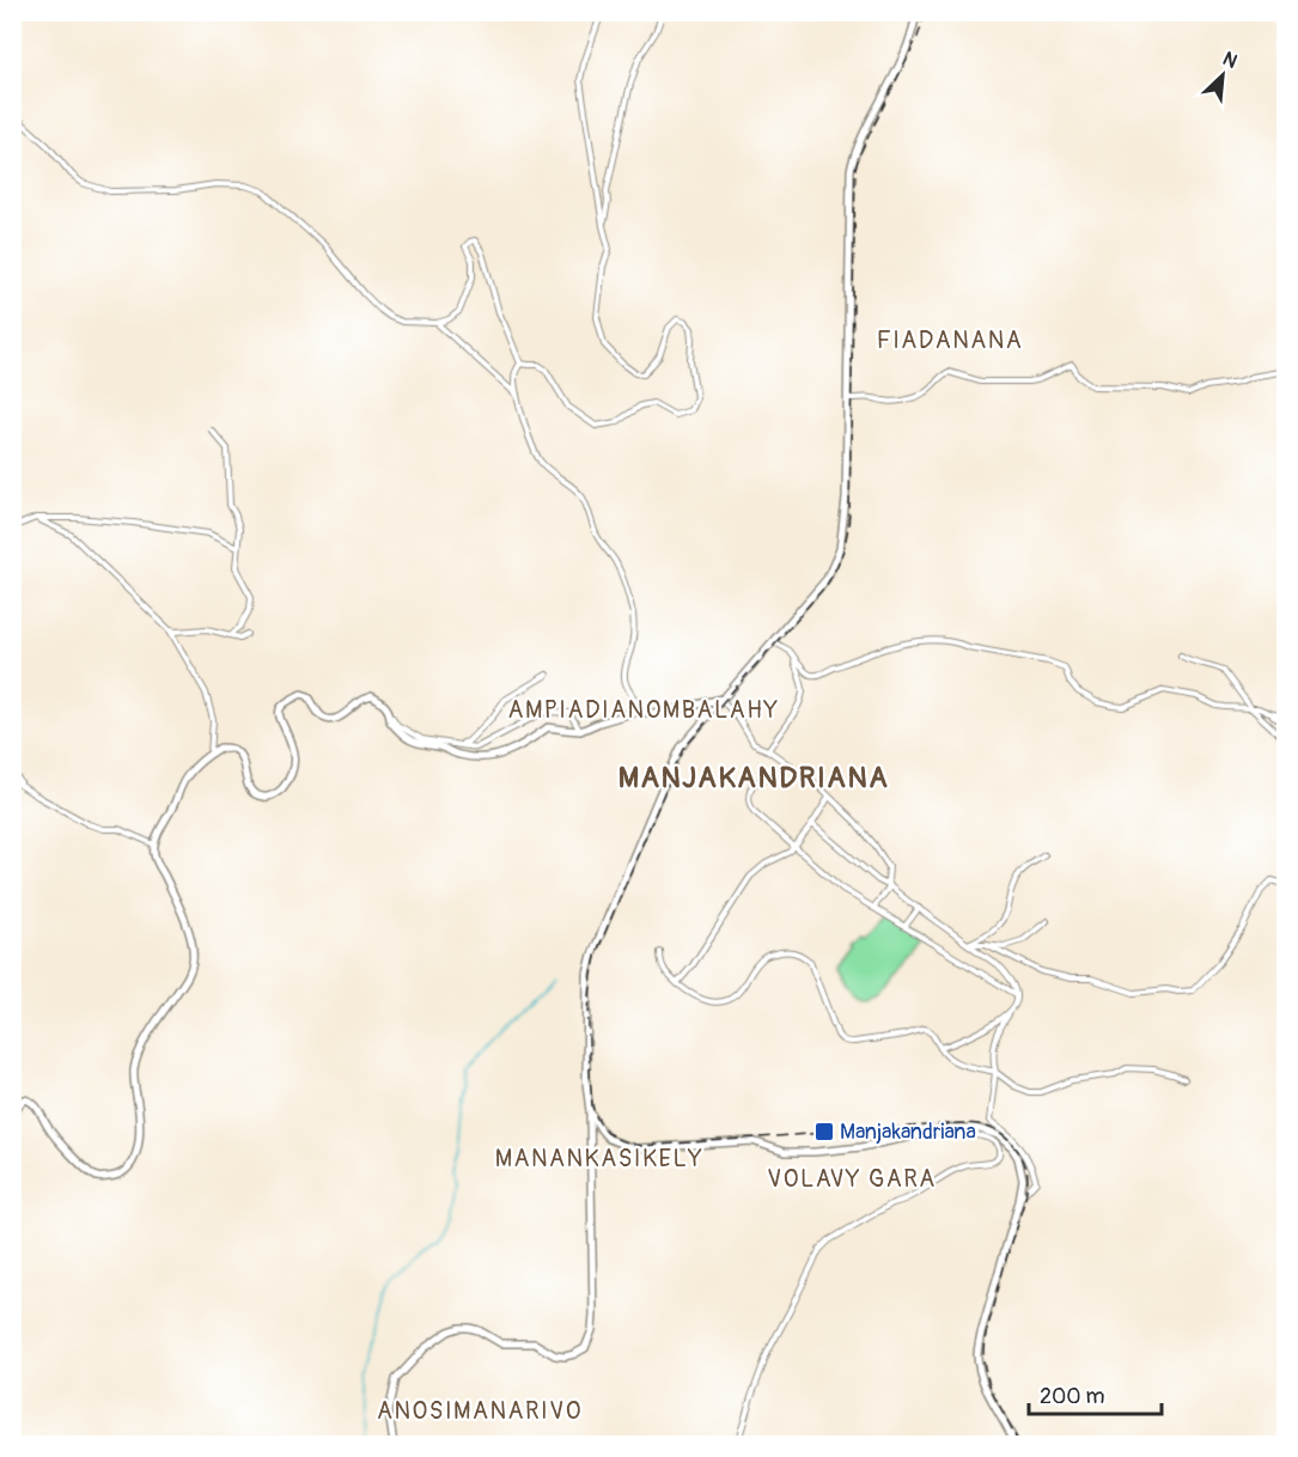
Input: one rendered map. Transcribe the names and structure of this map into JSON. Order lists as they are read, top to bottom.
{
  "districts": [
    "FIADANANA",
    "AMPIADIANOMBALAHY",
    "MANJAKANDRIANA",
    "MANANKASIKELY",
    "VOLAVY GARA",
    "ANOSIMANARIVO"
  ],
  "places": {
    "transit": ["Manjakandriana"]
  },
  "scale_bar": "200 m",
  "north": "top right"
}
